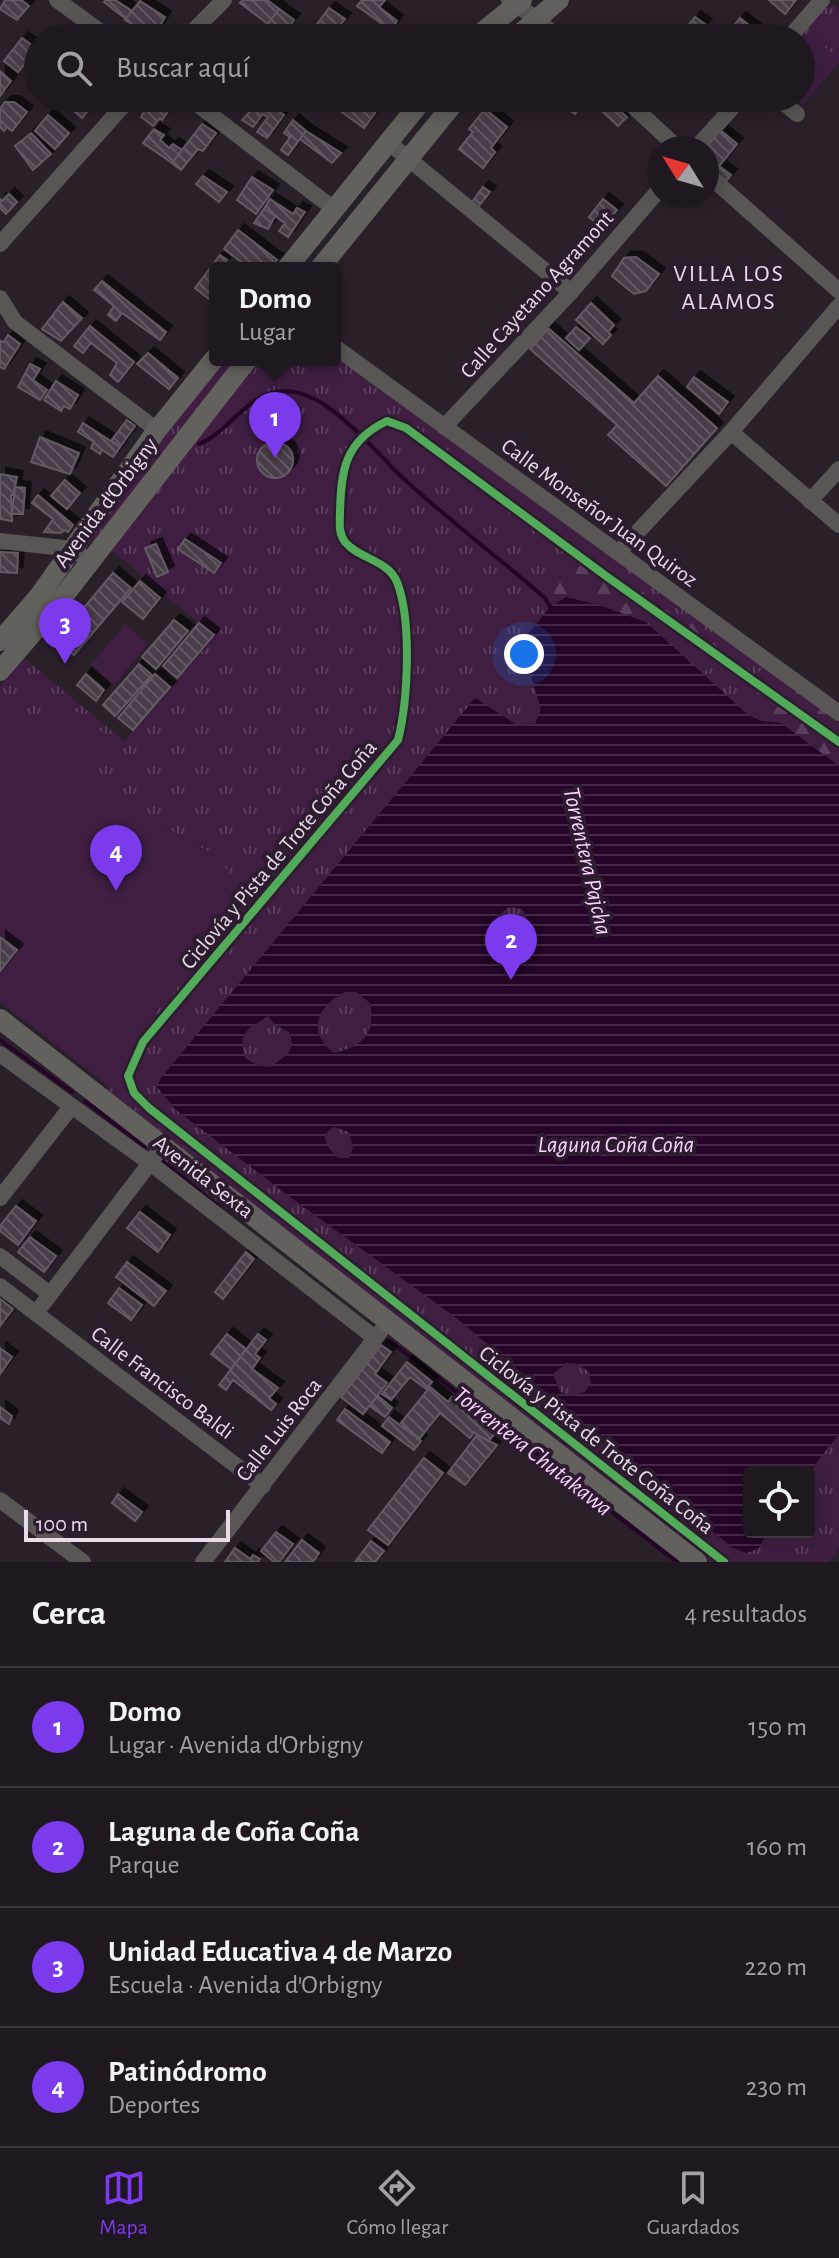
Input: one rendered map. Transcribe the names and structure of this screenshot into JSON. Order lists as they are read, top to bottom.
{
  "streets": {
    "main road": ["Avenida d'Orbigny", "Avenida Sexta"],
    "street": [
      "Calle Cayetano Agramont",
      "Calle Monseñor Juan Quiroz",
      "Calle Francisco Baldi",
      "Calle Luis Roca"
    ],
    "cycle path": ["Ciclovía y Pista de Trote Coña Coña"]
  },
  "crossings": [
    ["Calle Cayetano Agramont", "Calle Monseñor Juan Quiroz"],
    ["Avenida Sexta", "Calle Luis Roca"],
    ["Calle Francisco Baldi", "Calle Luis Roca"]
  ],
  "districts": ["VILLA LOS ALAMOS"],
  "water": ["Torrentera Pajcha", "Laguna Coña Coña", "Torrentera Chutakawa"],
  "scale_bar": "100 m",
  "north": "top left",
  "page": {
    "search": "Buscar aquí",
    "popup": ["Domo", "Lugar"],
    "pins": [
      "1",
      "3",
      "4",
      "2"
    ],
    "scale": "100 m",
    "heading": ["Cerca", "4 resultados"],
    "list": [
      {
        "mark": "1",
        "name": "Domo",
        "note": "Lugar · Avenida d'Orbigny",
        "value": "150 m"
      },
      {
        "mark": "2",
        "name": "Laguna de Coña Coña",
        "note": "Parque",
        "value": "160 m"
      },
      {
        "mark": "3",
        "name": "Unidad Educativa 4 de Marzo",
        "note": "Escuela · Avenida d'Orbigny",
        "value": "220 m"
      },
      {
        "mark": "4",
        "name": "Patinódromo",
        "note": "Deportes",
        "value": "230 m"
      }
    ],
    "nav": ["Mapa", "Cómo llegar", "Guardados"]
  }
}
